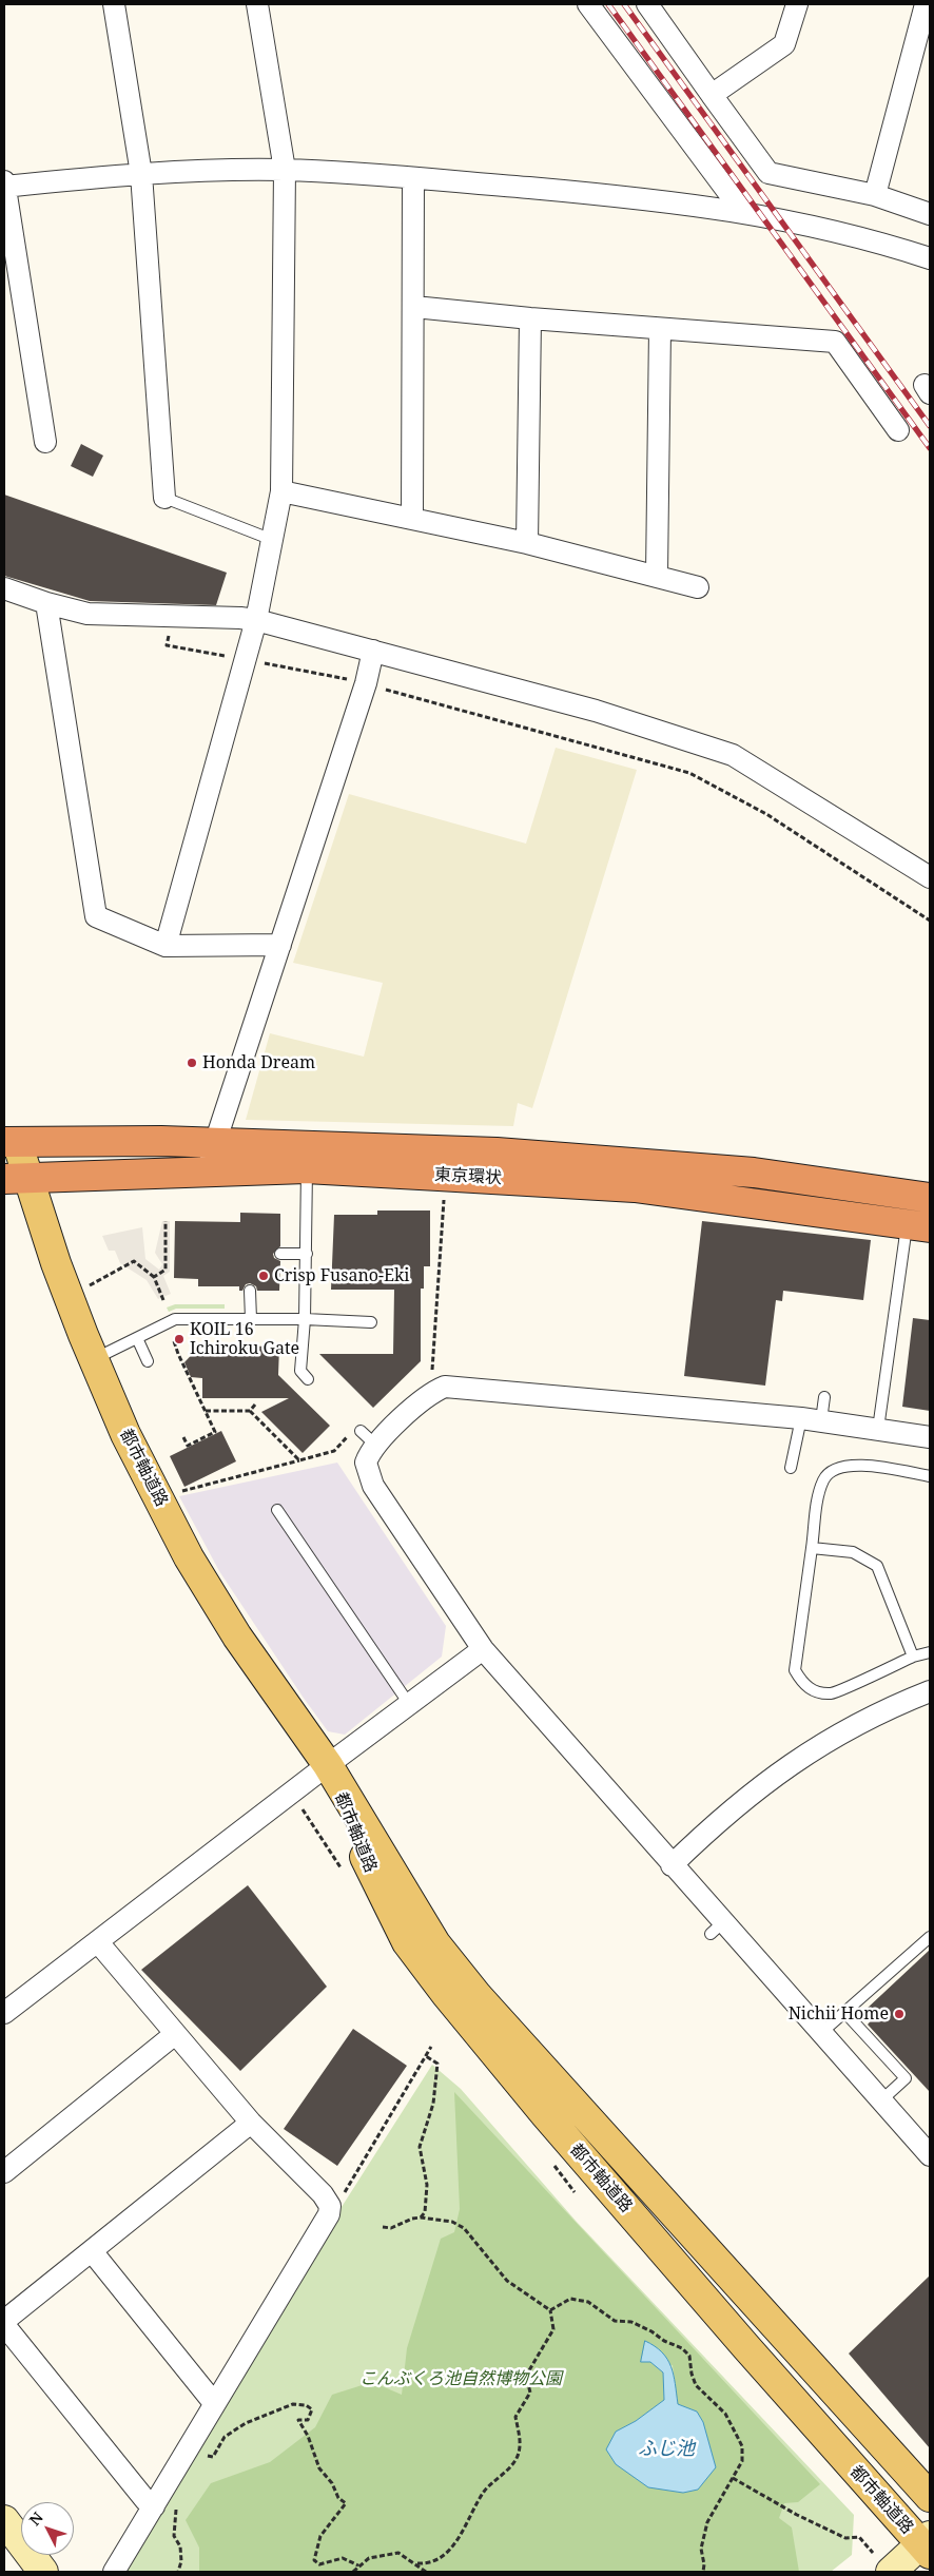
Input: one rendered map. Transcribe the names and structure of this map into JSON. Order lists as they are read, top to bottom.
{
  "streets": {
    "highway": ["東京環状"],
    "main road": ["都市軸道路"]
  },
  "crossings": [
    ["東京環状", "都市軸道路"]
  ],
  "water": ["ふじ池"],
  "parks": ["こんぶくろ池自然博物公園"],
  "places": [
    "Honda Dream",
    "Crisp Fusano-Eki",
    "KOIL 16 Ichiroku Gate",
    "Nichii Home"
  ],
  "north": "top left"
}
